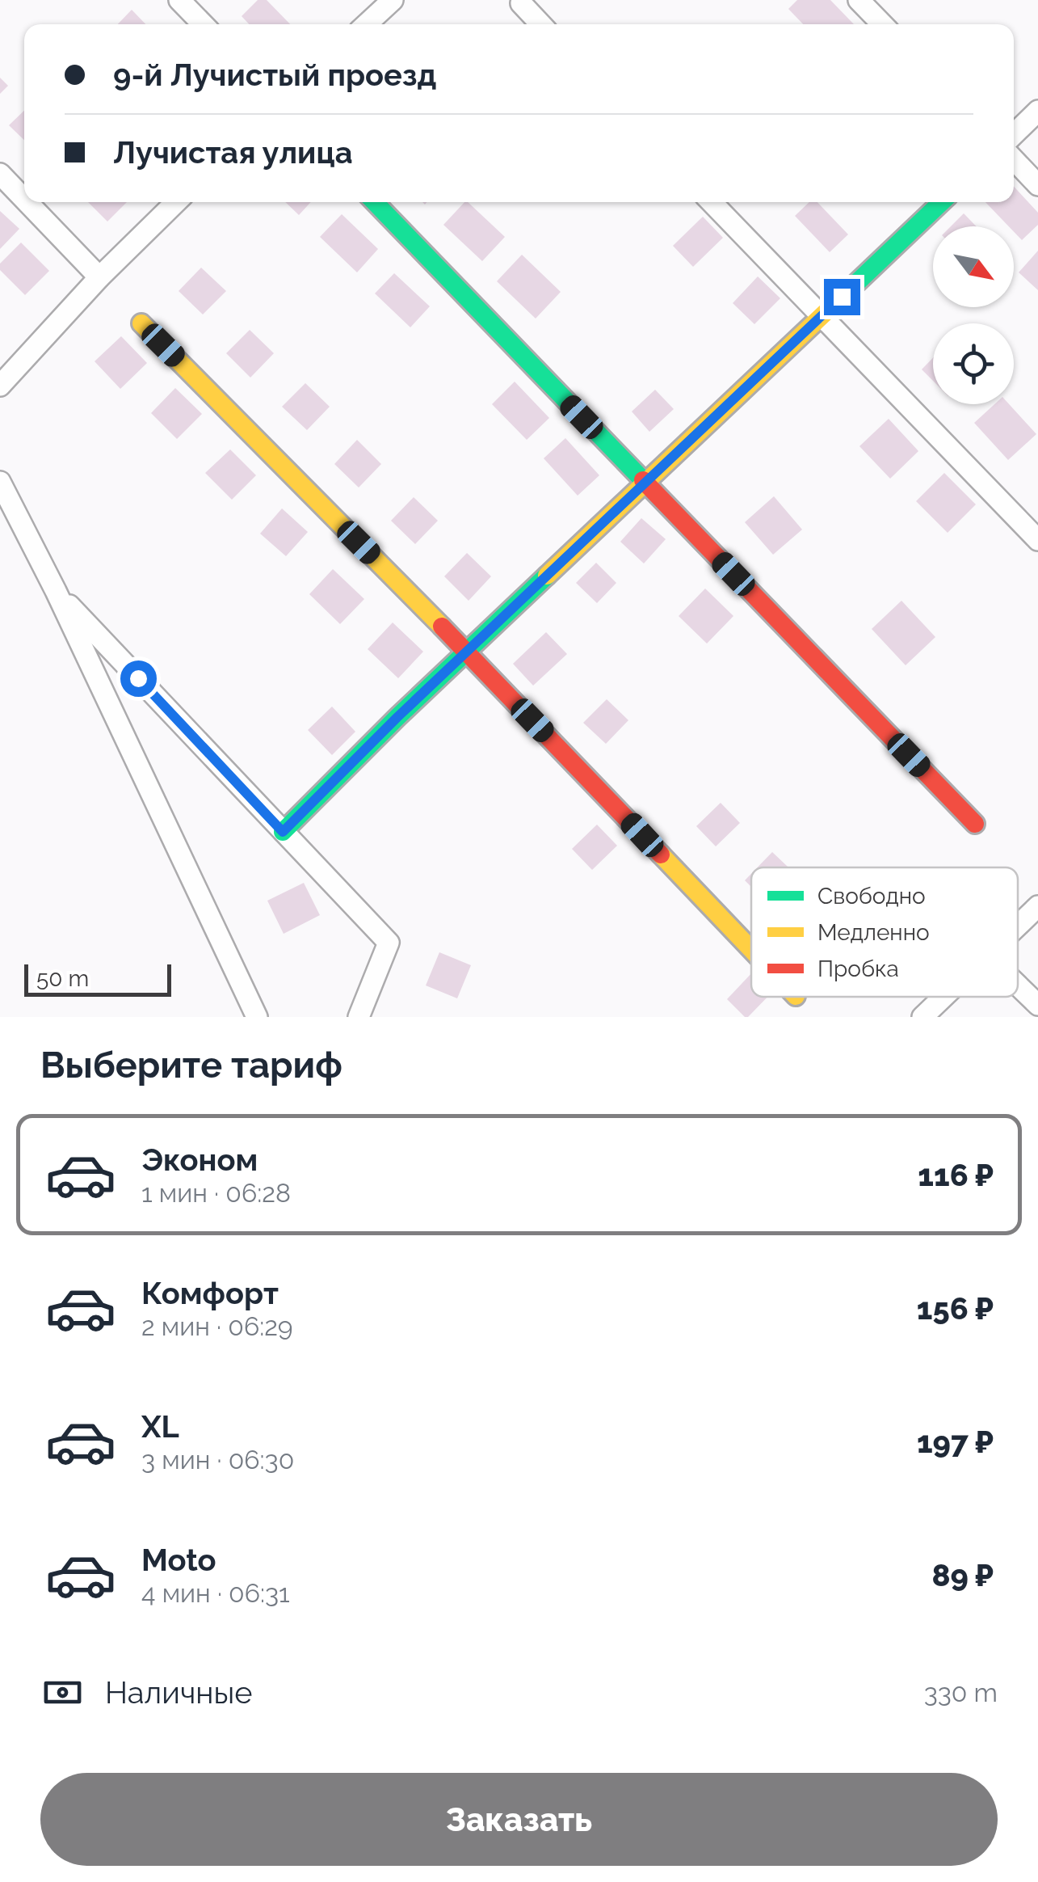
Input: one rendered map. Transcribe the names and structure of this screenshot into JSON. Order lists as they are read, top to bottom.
{
  "legend": ["Свободно", "Медленно", "Пробка"],
  "scale_bar": "50 m",
  "north": "bottom right",
  "page": {
    "banner": ["9-й Лучистый проезд", "Лучистая улица"],
    "scale": "50 m",
    "heading": "Выберите тариф",
    "list": [
      {
        "name": "Эконом",
        "note": "1 мин · 06:28",
        "value": "116 ₽"
      },
      {
        "name": "Комфорт",
        "note": "2 мин · 06:29",
        "value": "156 ₽"
      },
      {
        "name": "XL",
        "note": "3 мин · 06:30",
        "value": "197 ₽"
      },
      {
        "name": "Moto",
        "note": "4 мин · 06:31",
        "value": "89 ₽"
      }
    ],
    "pay": ["Наличные", "330 m"],
    "buttons": "Заказать"
  }
}
